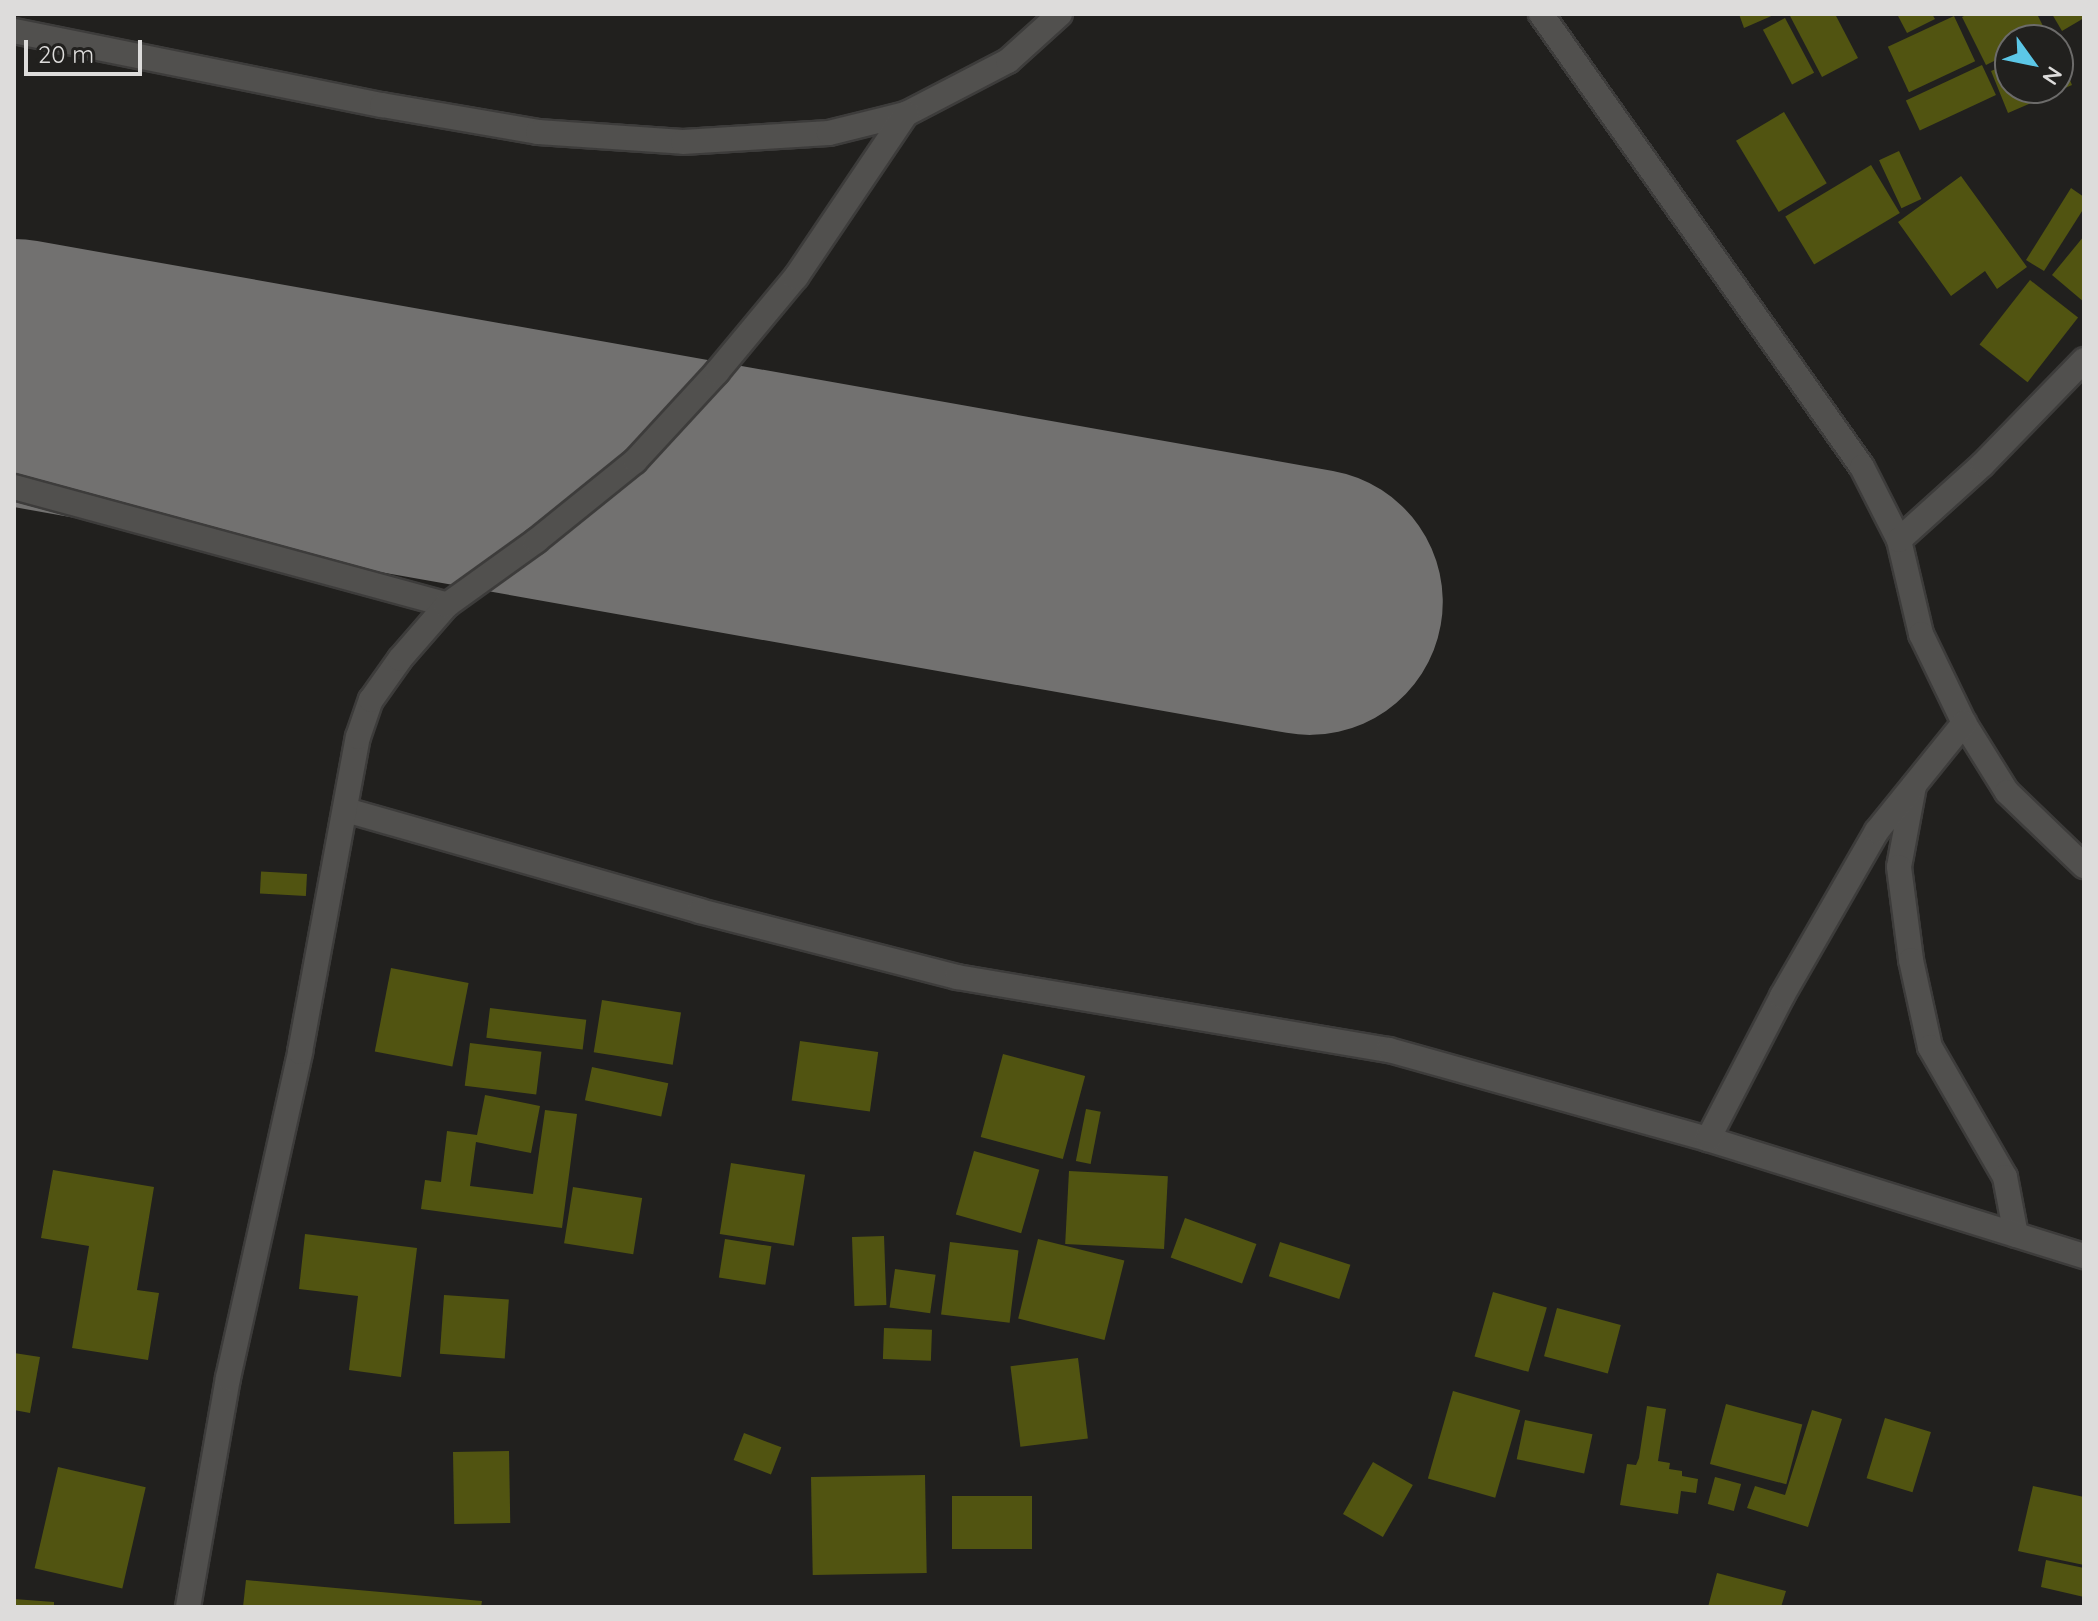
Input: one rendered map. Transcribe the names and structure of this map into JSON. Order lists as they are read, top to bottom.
{
  "scale_bar": "20 m",
  "north": "bottom right"
}
